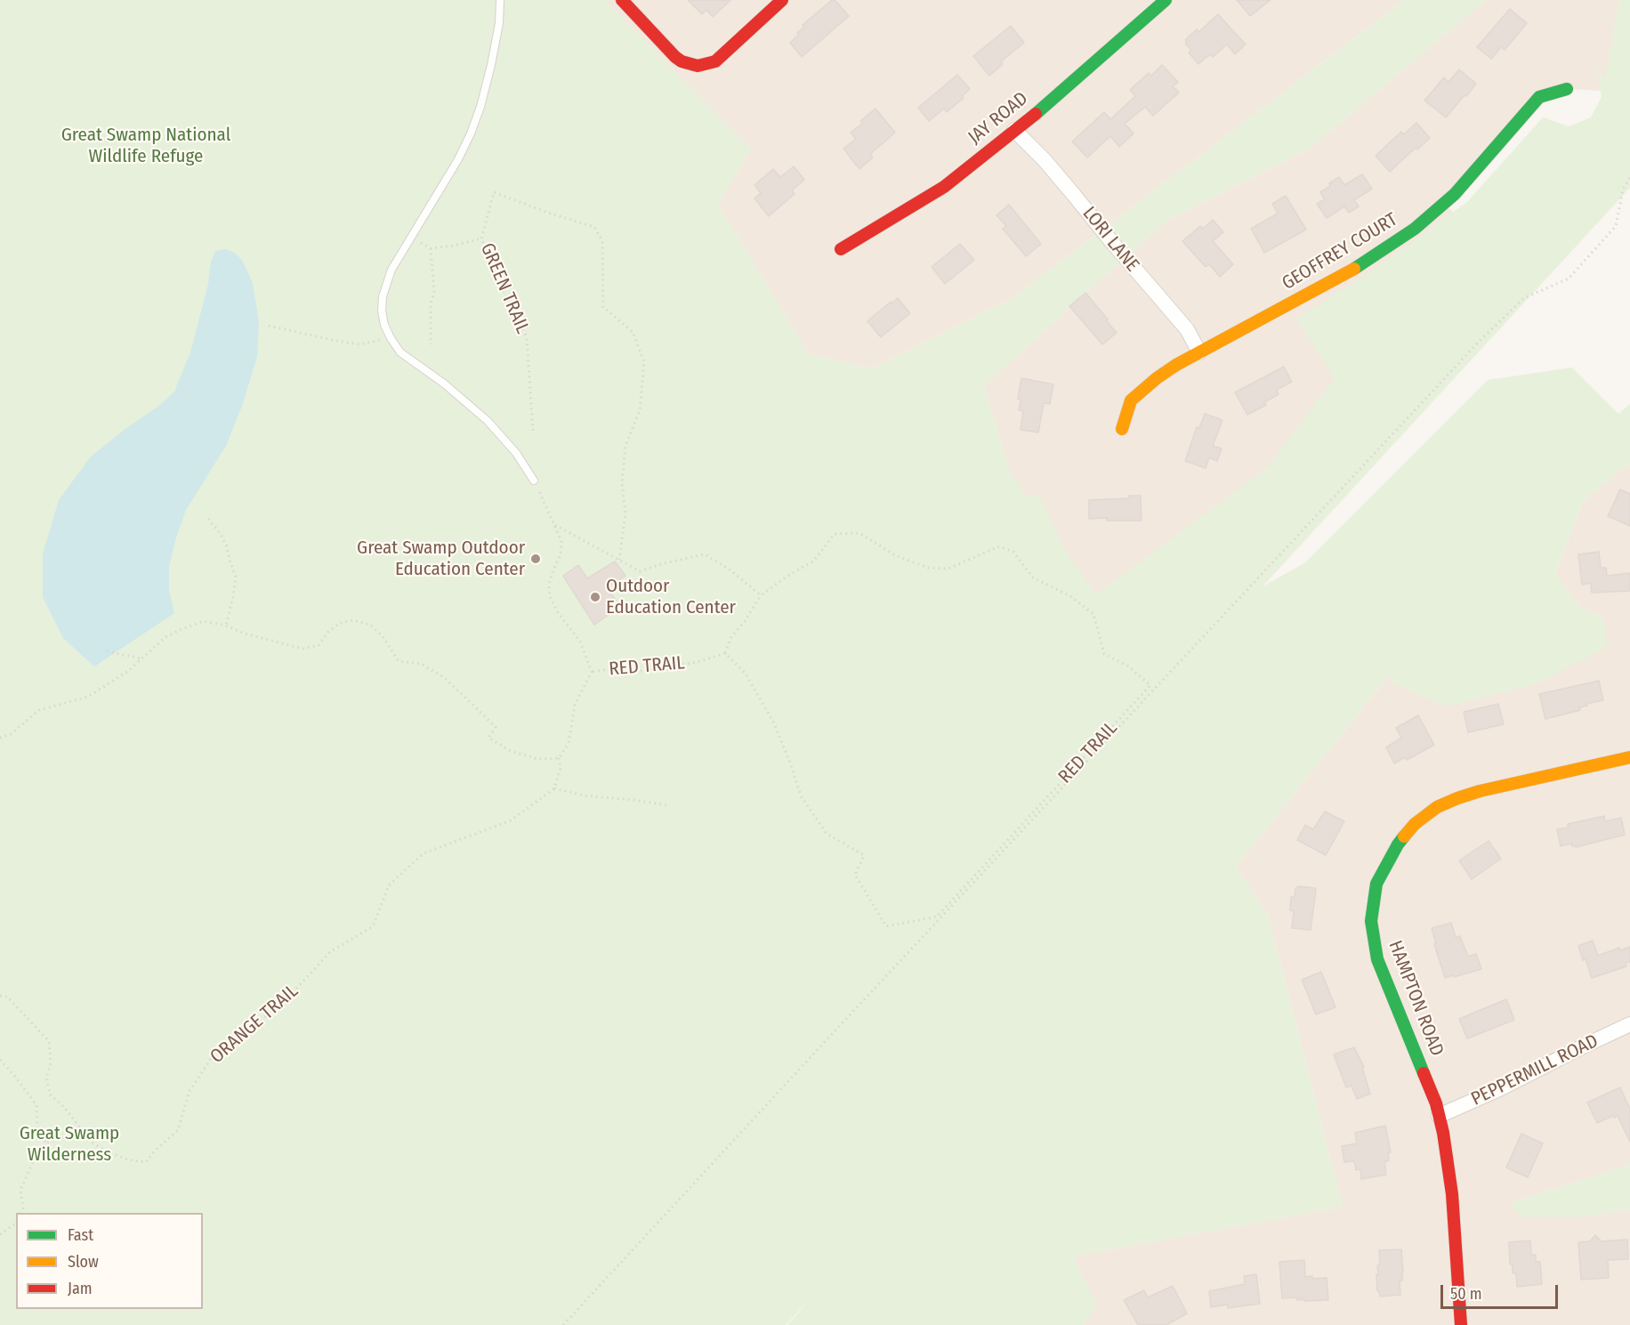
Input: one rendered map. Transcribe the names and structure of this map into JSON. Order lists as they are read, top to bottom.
{
  "streets": {
    "street": [
      "JAY ROAD",
      "LORI LANE",
      "GEOFFREY COURT",
      "HAMPTON ROAD",
      "PEPPERMILL ROAD"
    ],
    "path": ["GREEN TRAIL", "RED TRAIL", "ORANGE TRAIL"]
  },
  "crossings": [
    ["JAY ROAD", "LORI LANE"],
    ["LORI LANE", "GEOFFREY COURT"],
    ["HAMPTON ROAD", "PEPPERMILL ROAD"]
  ],
  "parks": ["Great Swamp National Wildlife Refuge", "Great Swamp Wilderness"],
  "places": ["Great Swamp Outdoor Education Center", "Outdoor Education Center"],
  "legend": ["Fast", "Slow", "Jam"],
  "scale_bar": "50 m"
}
